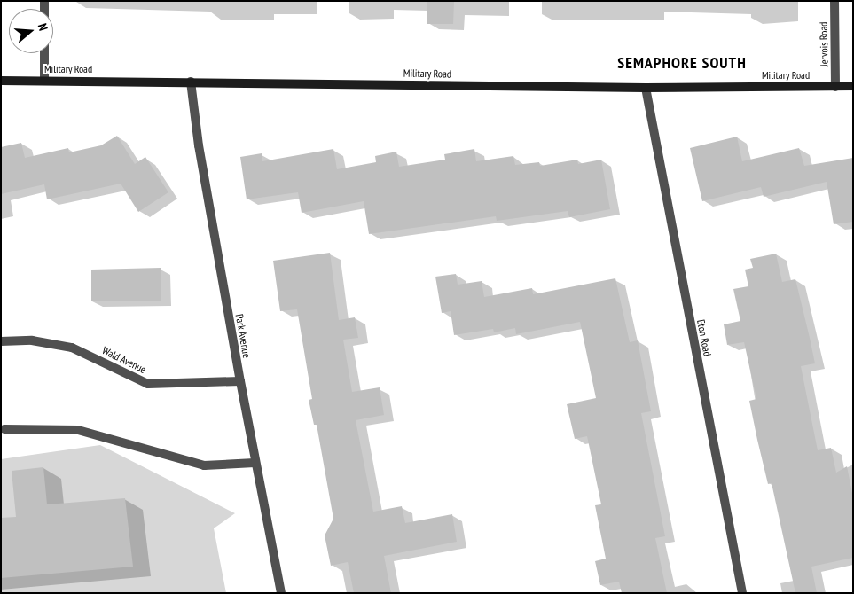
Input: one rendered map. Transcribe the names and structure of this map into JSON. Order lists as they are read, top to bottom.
{
  "streets": {
    "main road": ["Military Road"],
    "street": [
      "Jervois Road",
      "Park Avenue",
      "Eton Road",
      "Wald Avenue"
    ]
  },
  "crossings": [
    ["Jervois Road", "Military Road"],
    ["Military Road", "Park Avenue"],
    ["Military Road", "Eton Road"],
    ["Park Avenue", "Wald Avenue"]
  ],
  "districts": ["SEMAPHORE SOUTH"],
  "north": "right"
}
